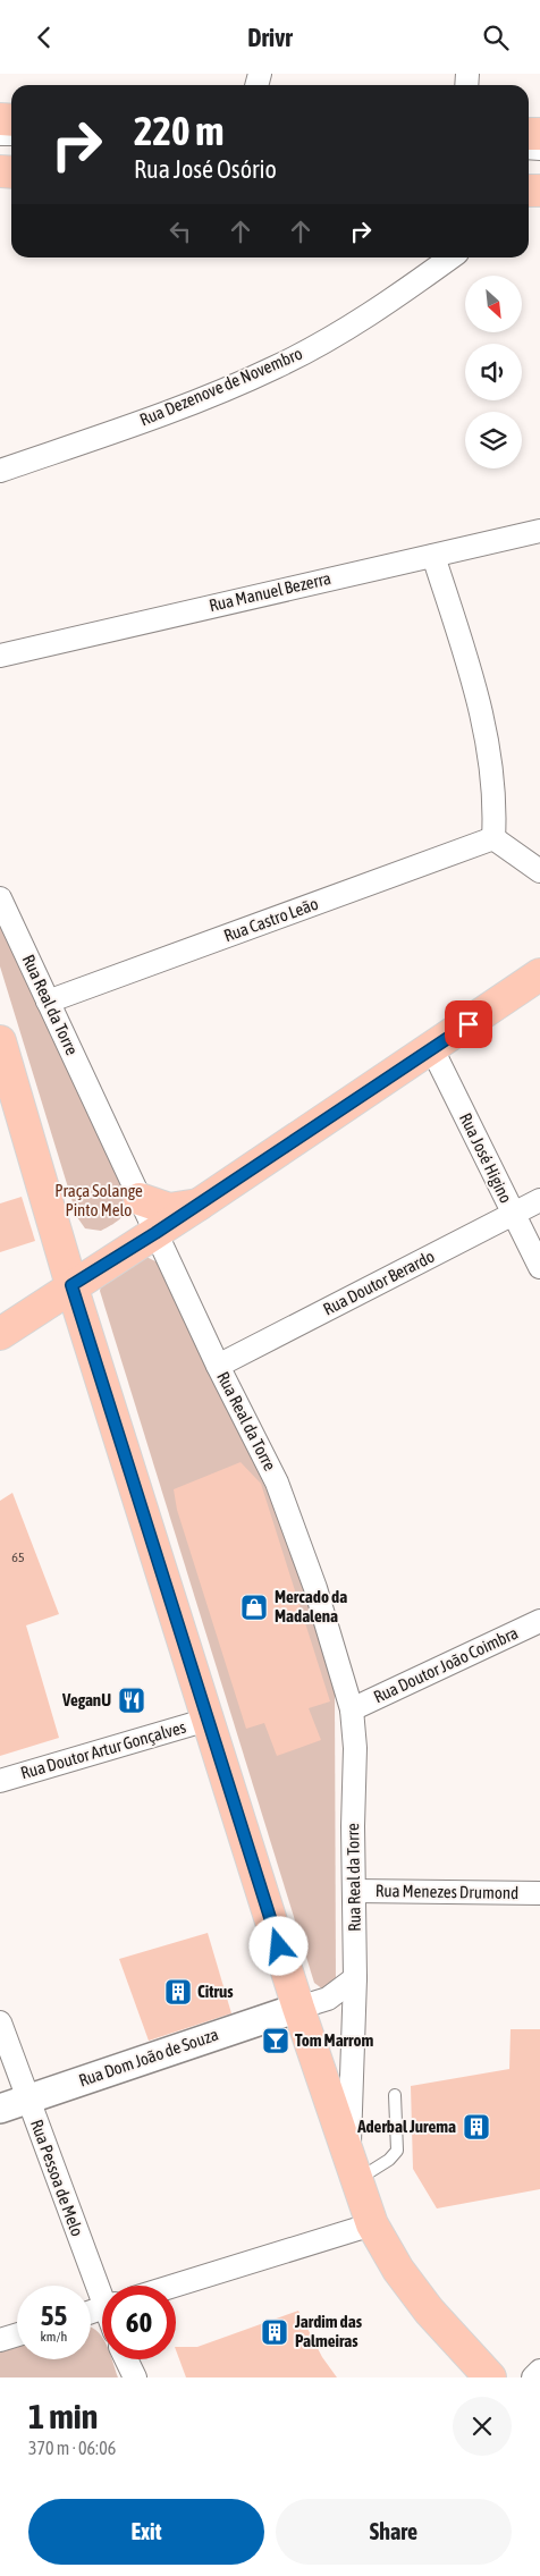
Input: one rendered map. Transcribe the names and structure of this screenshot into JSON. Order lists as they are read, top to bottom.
{
  "streets": {
    "main road": ["Rua Real da Torre"],
    "street": [
      "Rua Dezenove de Novembro",
      "Rua Manuel Bezerra",
      "Rua Castro Leão",
      "Rua José Higino",
      "Rua Doutor Berardo",
      "Rua Doutor João Coimbra",
      "Rua Doutor Artur Gonçalves",
      "Rua Menezes Drumond",
      "Rua Dom João de Souza",
      "Rua Pessoa de Melo"
    ]
  },
  "crossings": [
    ["Rua Castro Leão", "Rua Real da Torre"],
    ["Rua Real da Torre", "Rua Doutor Berardo"],
    ["Rua Real da Torre", "Rua Doutor João Coimbra"],
    ["Rua Real da Torre", "Rua Doutor Artur Gonçalves"],
    ["Rua Real da Torre", "Rua Menezes Drumond"],
    ["Rua Real da Torre", "Rua Dom João de Souza"],
    ["Rua José Higino", "Rua Doutor Berardo"],
    ["Rua Dom João de Souza", "Rua Pessoa de Melo"]
  ],
  "parks": ["Praça Solange Pinto Melo"],
  "places": {
    "shop": ["Mercado da Madalena"],
    "restaurant": ["VeganU"],
    "building": ["Citrus", "Aderbal Jurema", "Jardim das Palmeiras"],
    "bar": ["Tom Marrom"]
  },
  "house_numbers": ["65"],
  "north": "bottom right",
  "page": {
    "header": "Drivr",
    "turn": ["220 m", "Rua José Osório"],
    "speed": "55 km/h",
    "limit": "60",
    "heading": ["1 min", "370 m · 06:06"],
    "buttons": ["Exit", "Share"]
  }
}
